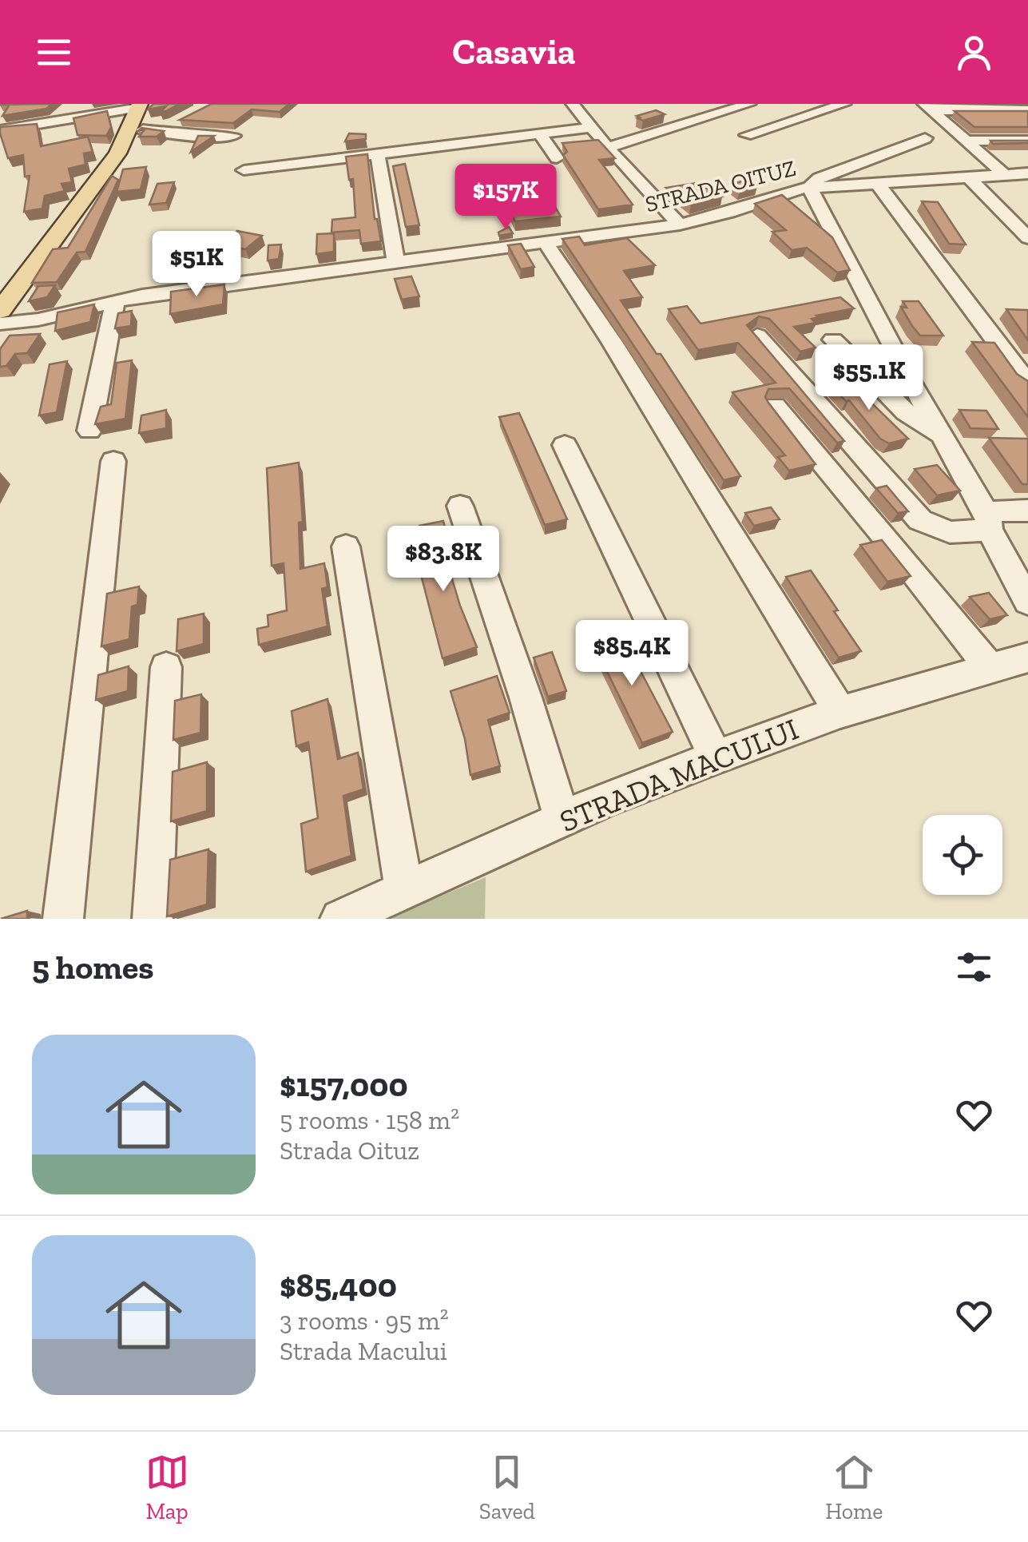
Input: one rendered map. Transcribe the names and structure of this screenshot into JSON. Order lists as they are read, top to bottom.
{
  "streets": {
    "street": ["STRADA OITUZ", "STRADA MACULUI"]
  },
  "page": {
    "header": "Casavia",
    "price": [
      "$157K",
      "$51K",
      "$55.1K",
      "$83.8K",
      "$85.4K"
    ],
    "heading": "5 homes",
    "list": [
      {
        "name": "$157,000",
        "note": "5 rooms · 158 m² · Strada Oituz"
      },
      {
        "name": "$85,400",
        "note": "3 rooms · 95 m² · Strada Macului"
      }
    ],
    "tabs": ["Map", "Saved", "Home"]
  }
}
